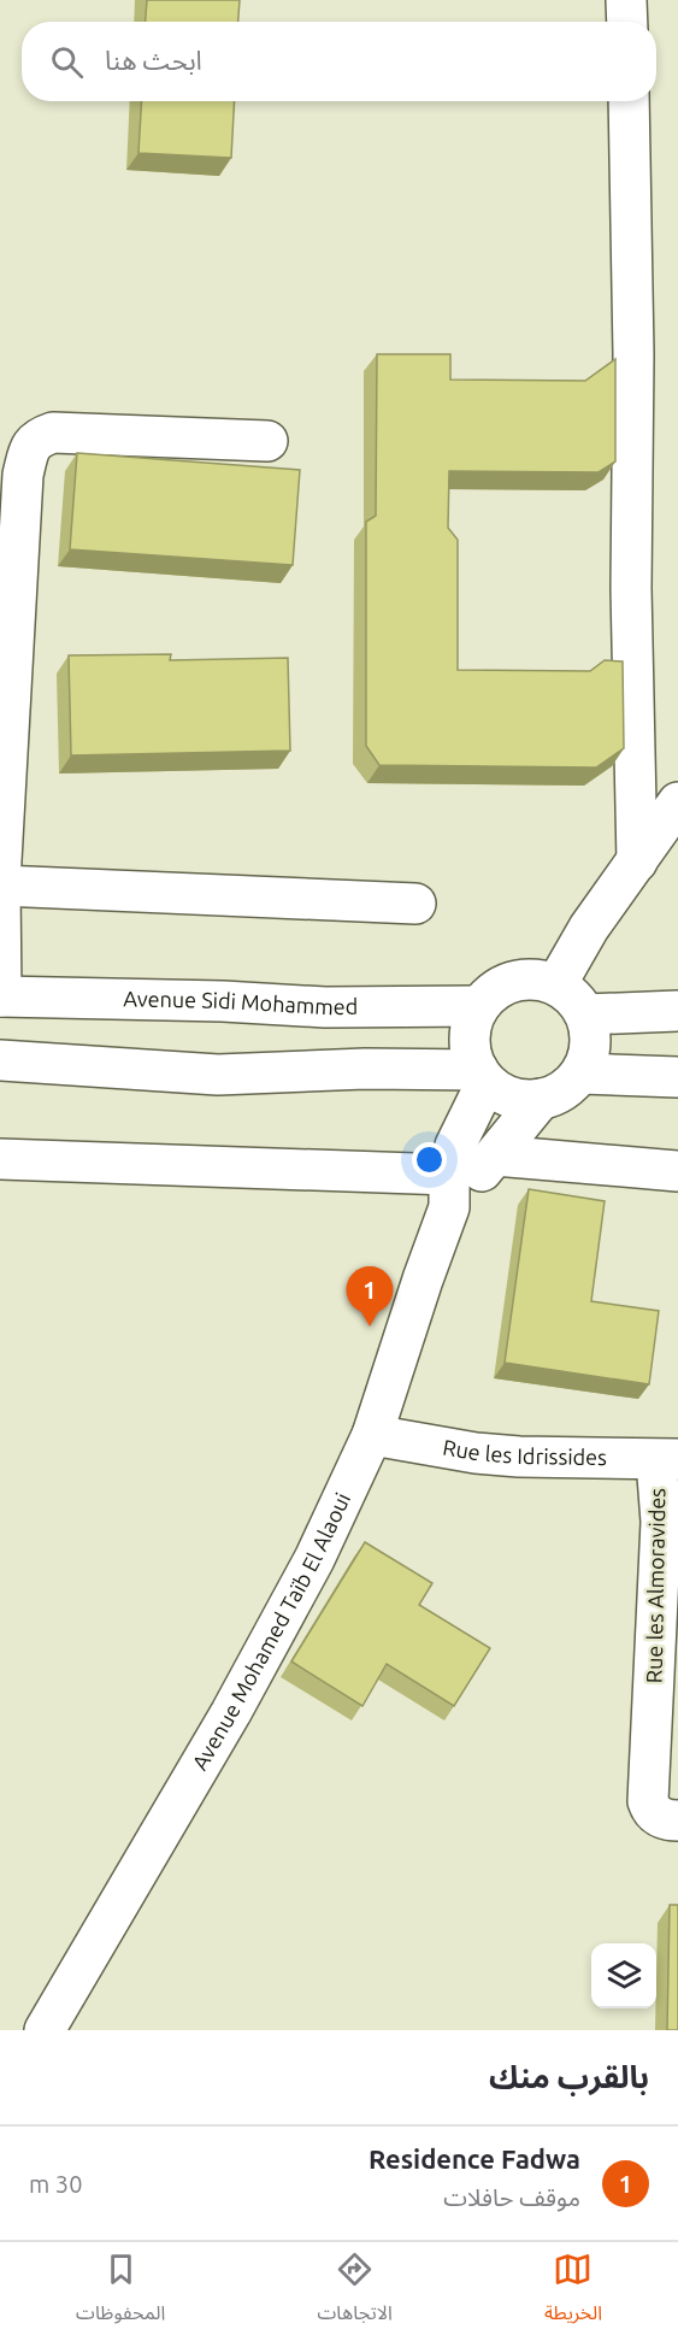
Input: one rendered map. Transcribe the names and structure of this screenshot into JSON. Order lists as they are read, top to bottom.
{
  "streets": {
    "street": [
      "Avenue Sidi Mohammed",
      "Rue les Idrissides",
      "Rue les Almoravides",
      "Avenue Mohamed Taïb El Alaoui"
    ]
  },
  "crossings": [
    ["Avenue Sidi Mohammed", "Avenue Mohamed Taïb El Alaoui"],
    ["Rue les Idrissides", "Rue les Almoravides"],
    ["Rue les Idrissides", "Avenue Mohamed Taïb El Alaoui"]
  ],
  "page": {
    "search": "ابحث هنا",
    "pins": "1",
    "heading": "بالقرب منك",
    "list": [
      {
        "mark": "1",
        "name": "Residence Fadwa",
        "note": "موقف حافلات",
        "value": "30 m"
      }
    ],
    "nav": ["الخريطة", "الاتجاهات", "المحفوظات"]
  }
}
